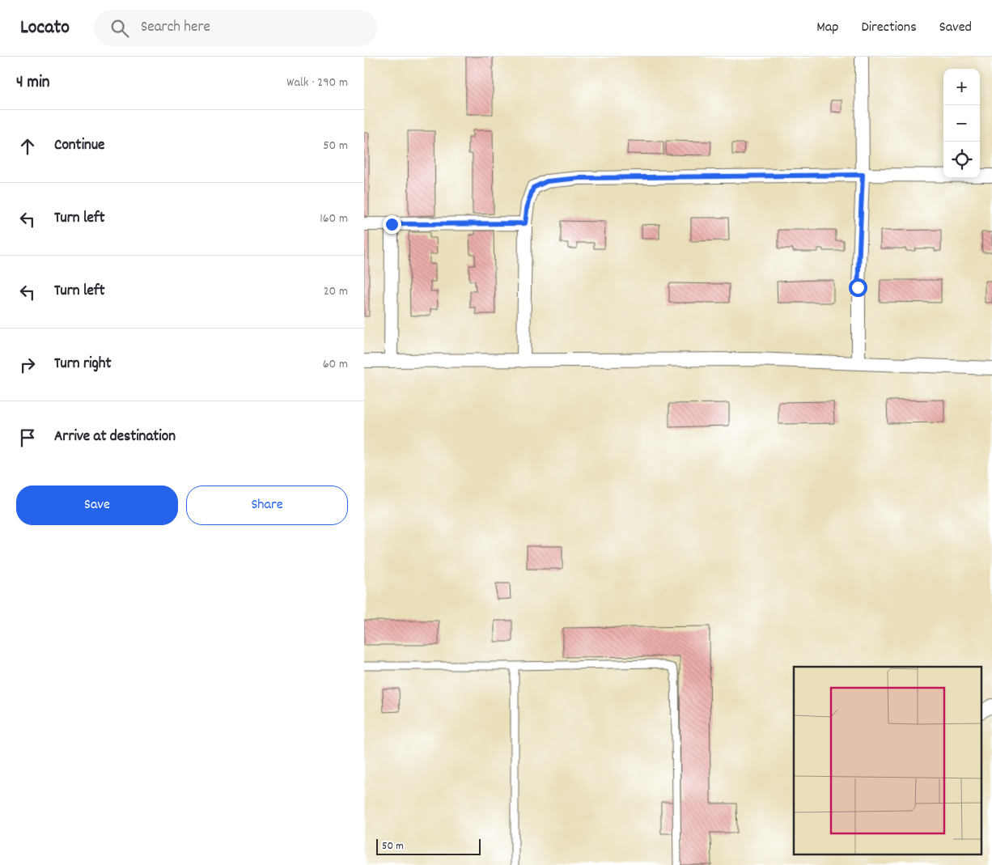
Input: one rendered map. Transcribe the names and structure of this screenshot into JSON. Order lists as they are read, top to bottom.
{
  "scale_bar": "50 m",
  "page": {
    "header": "Locato",
    "search": "Search here",
    "nav": ["Map", "Directions", "Saved"],
    "heading": ["4 min", "Walk · 290 m"],
    "map_buttons": ["+", "−"],
    "list": [
      ["Continue", "50 m"],
      ["Turn left", "160 m"],
      ["Turn left", "20 m"],
      ["Turn right", "60 m"],
      "Arrive at destination"
    ],
    "buttons": ["Save", "Share"],
    "scale": "50 m"
  }
}
